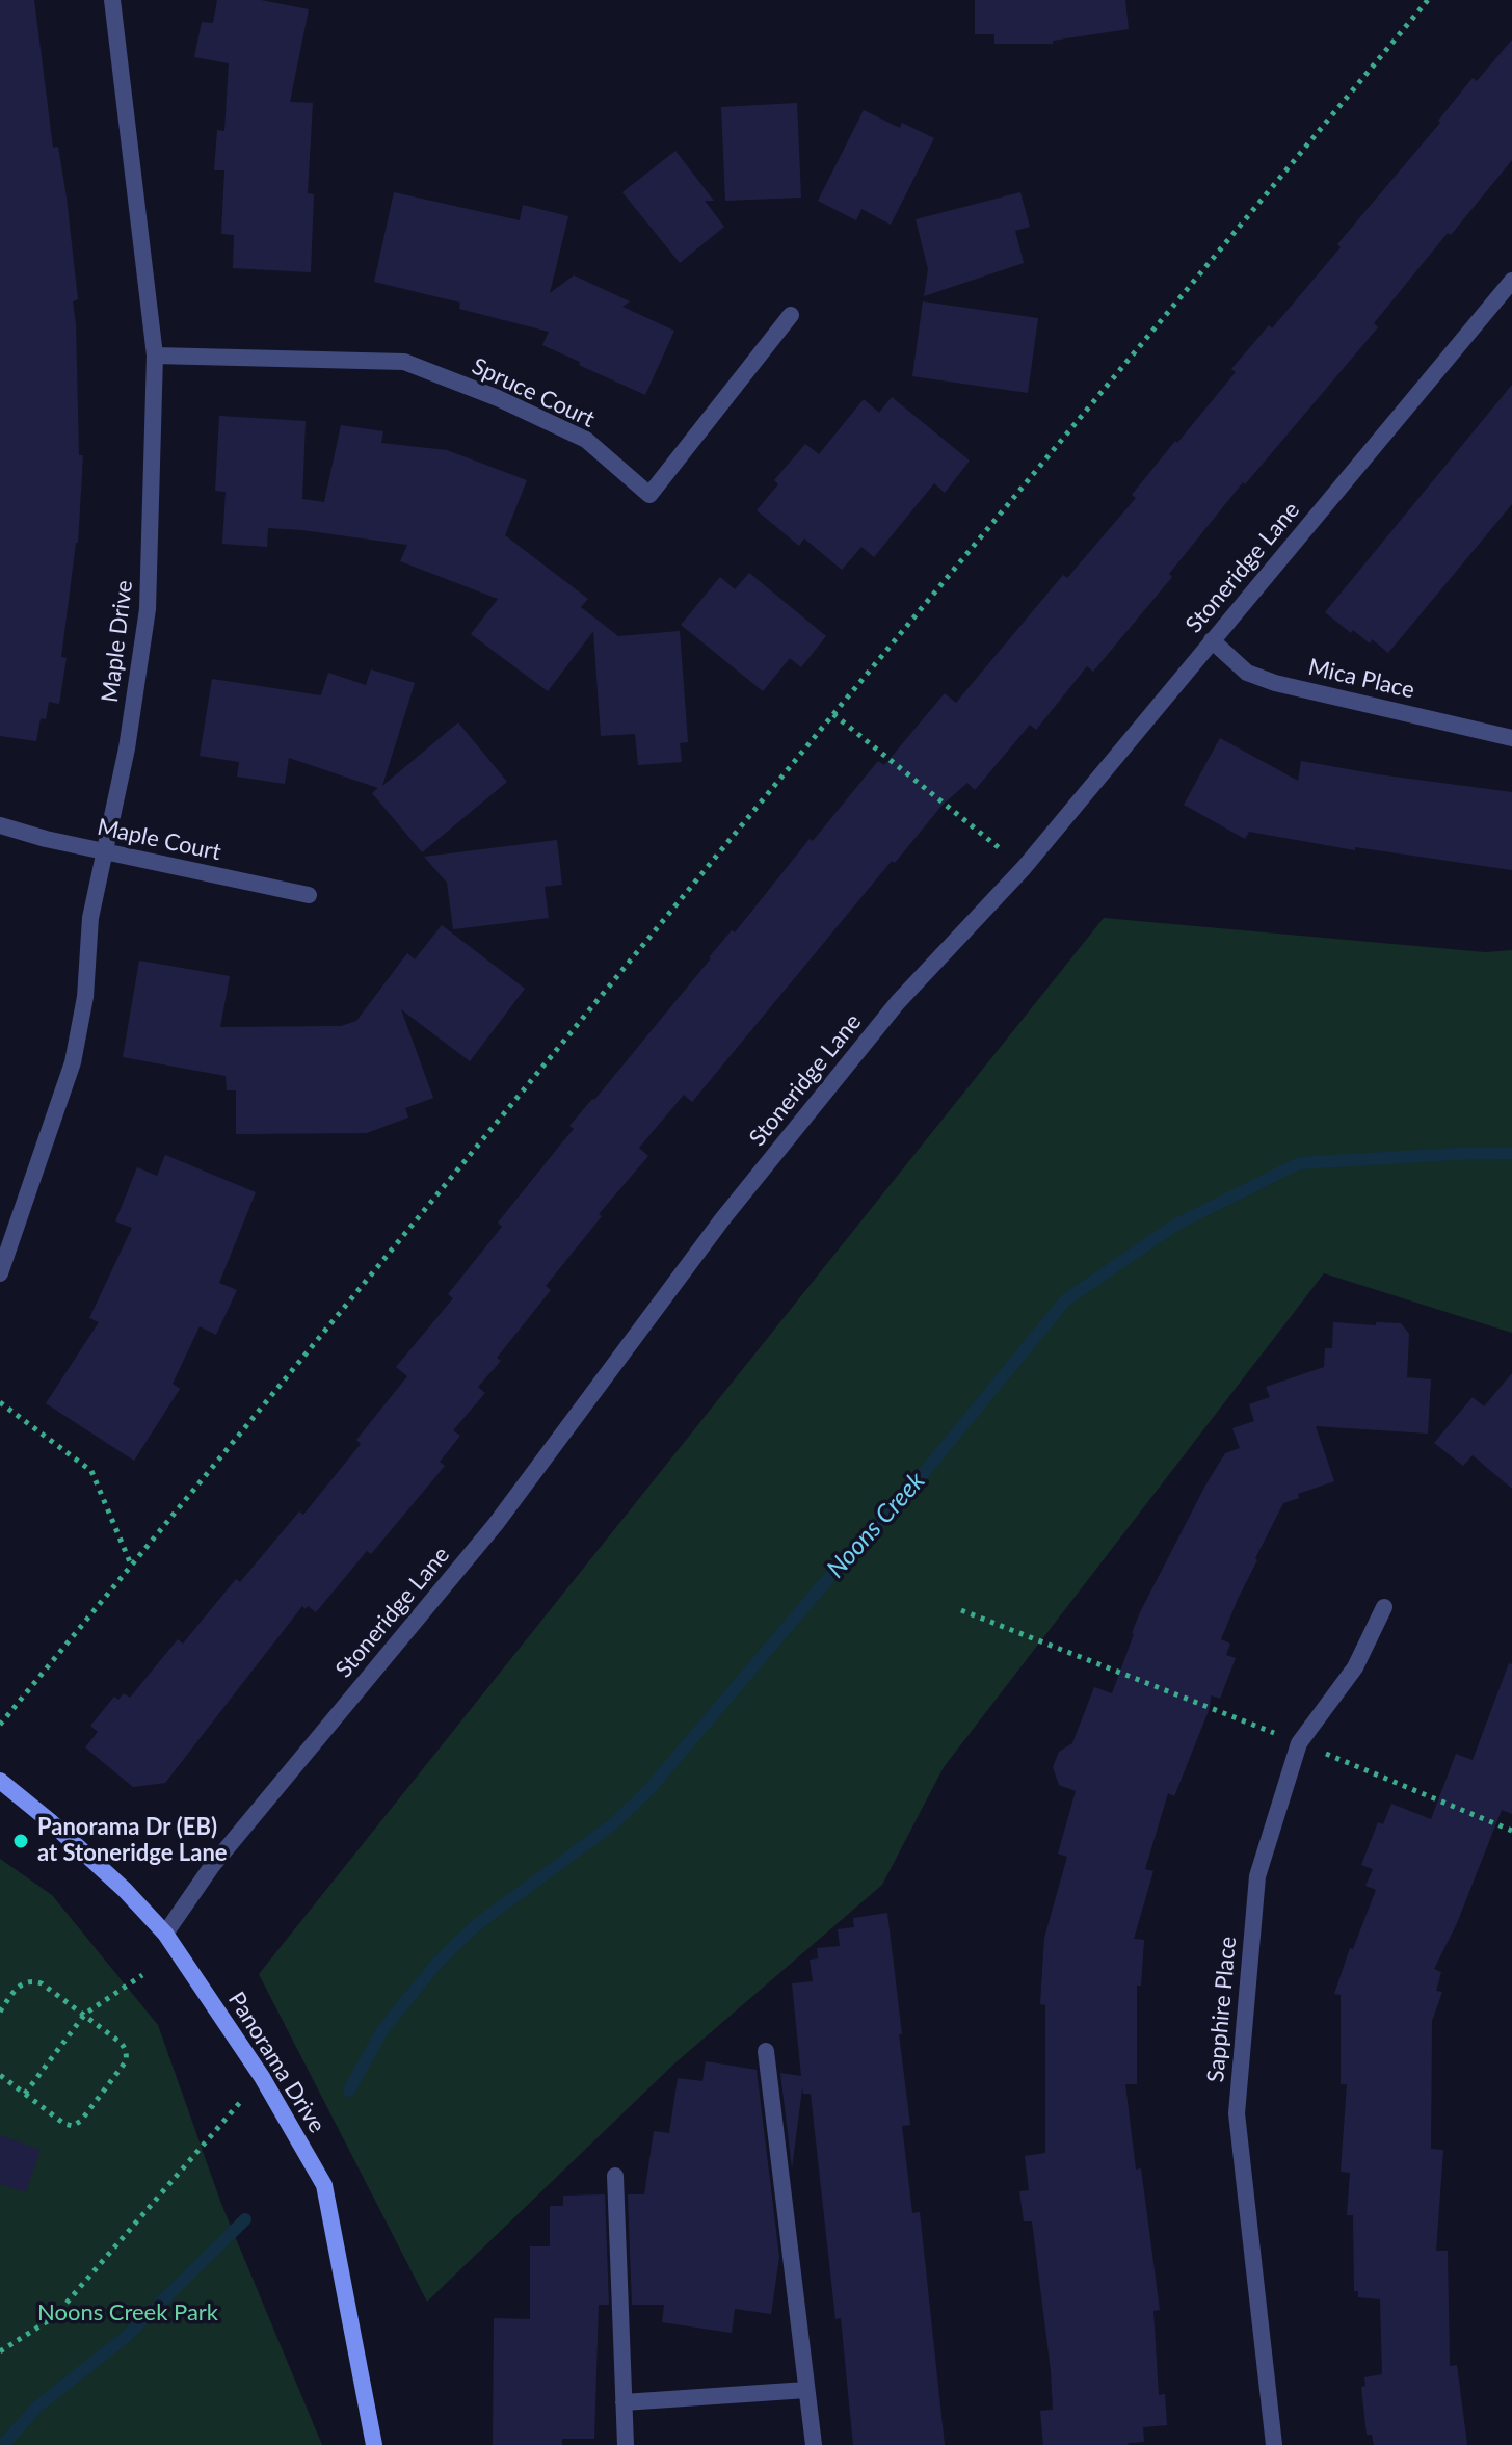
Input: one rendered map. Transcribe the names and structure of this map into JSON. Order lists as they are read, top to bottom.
{
  "streets": {
    "street": [
      "Spruce Court",
      "Stoneridge Lane",
      "Maple Drive",
      "Mica Place",
      "Maple Court",
      "Sapphire Place",
      "Panorama Drive"
    ]
  },
  "crossings": [
    ["Spruce Court", "Maple Drive"],
    ["Stoneridge Lane", "Mica Place"],
    ["Stoneridge Lane", "Panorama Drive"],
    ["Maple Drive", "Maple Court"]
  ],
  "water": ["Noons Creek"],
  "parks": ["Noons Creek Park"],
  "places": ["Panorama Dr (EB) at Stoneridge Lane"]
}
